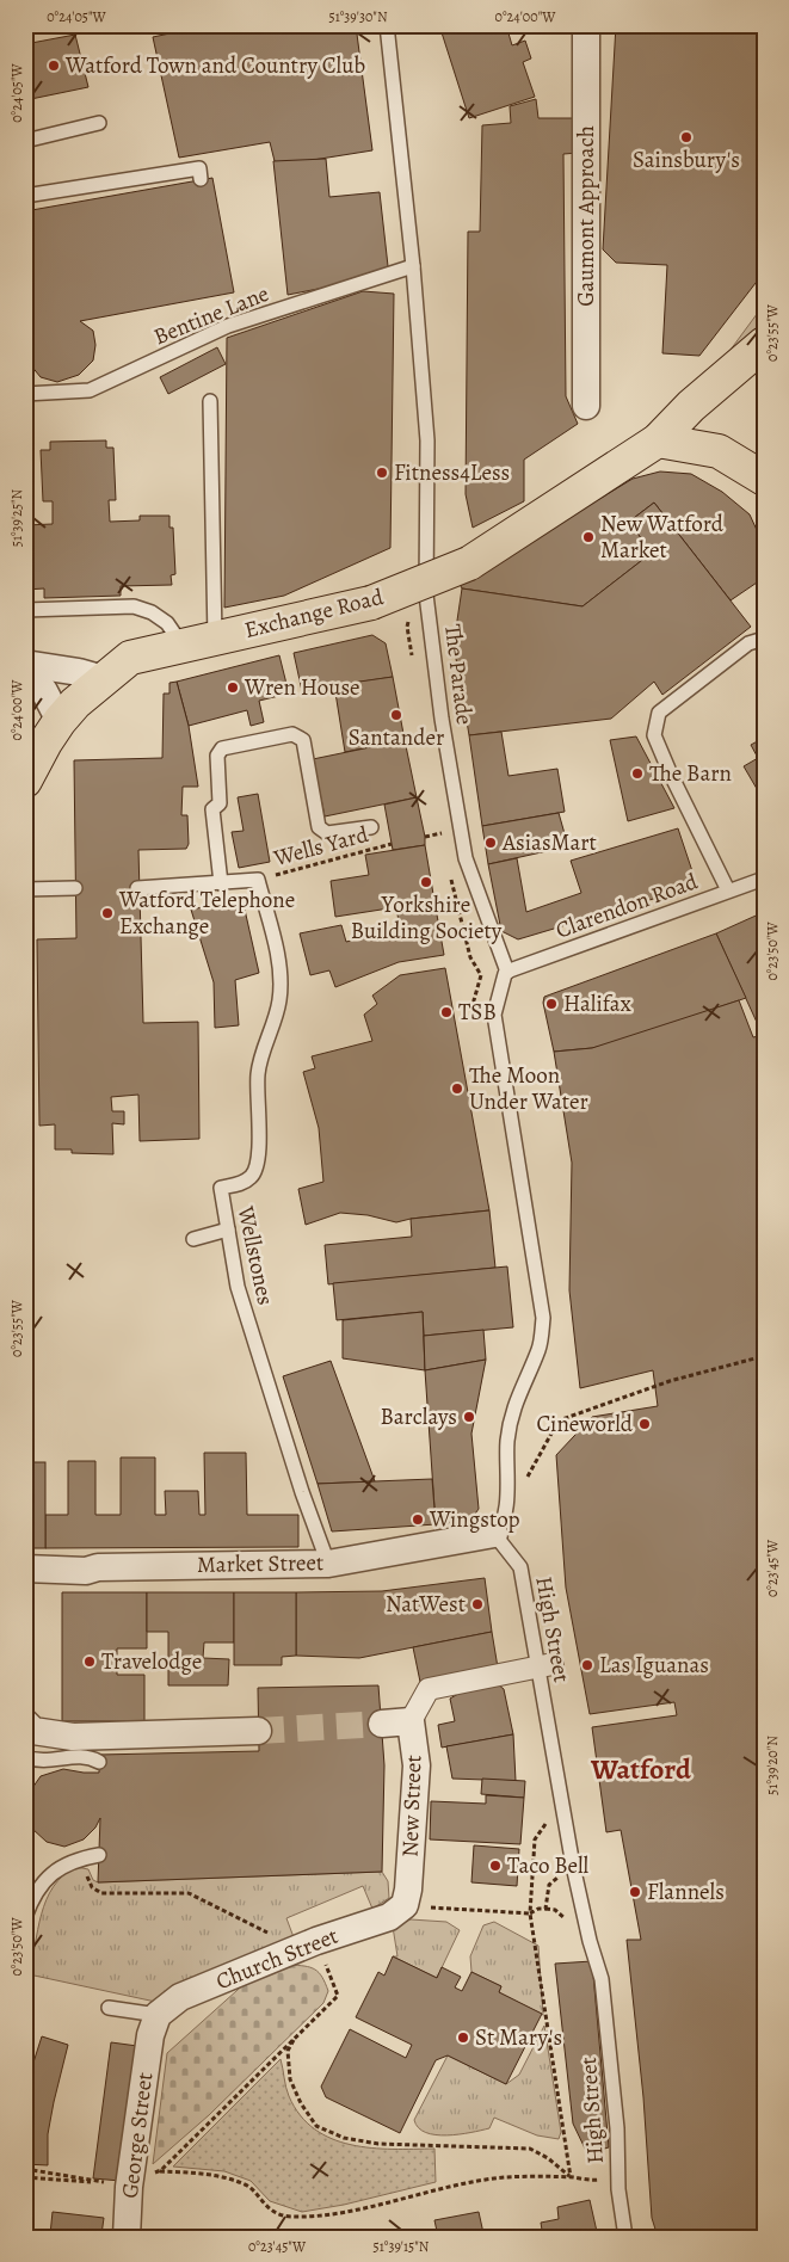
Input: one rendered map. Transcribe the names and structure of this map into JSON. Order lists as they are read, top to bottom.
{
  "streets": {
    "main road": ["Exchange Road"],
    "street": [
      "Gaumont Approach",
      "Market Street",
      "New Street",
      "Church Street",
      "George Street"
    ],
    "lane": [
      "Bentine Lane",
      "The Parade",
      "Clarendon Road",
      "Wellstones",
      "High Street"
    ],
    "path": ["Wells Yard"]
  },
  "crossings": [
    ["Bentine Lane", "The Parade"],
    ["The Parade", "Clarendon Road"],
    ["Wells Yard", "Wellstones"],
    ["Wellstones", "Market Street"],
    ["Market Street", "High Street"],
    ["New Street", "Church Street"],
    ["Church Street", "George Street"]
  ],
  "districts": ["Watford"],
  "places": [
    "Watford Town and Country Club",
    "Sainsbury's",
    "Fitness4Less",
    "New Watford Market",
    "Wren House",
    "Santander",
    "The Barn",
    "AsiasMart",
    "Yorkshire Building Society",
    "Watford Telephone Exchange",
    "Halifax",
    "TSB",
    "The Moon Under Water",
    "Barclays",
    "Cineworld",
    "Wingstop",
    "NatWest",
    "Travelodge",
    "Las Iguanas",
    "Taco Bell",
    "Flannels",
    "St Mary's"
  ],
  "coordinates": [
    "0°24'05\"W",
    "51°39'30\"N",
    "0°24'00\"W",
    "0°23'55\"W",
    "51°39'25\"N",
    "0°23'50\"W",
    "0°23'45\"W",
    "51°39'20\"N",
    "51°39'15\"N"
  ]
}
